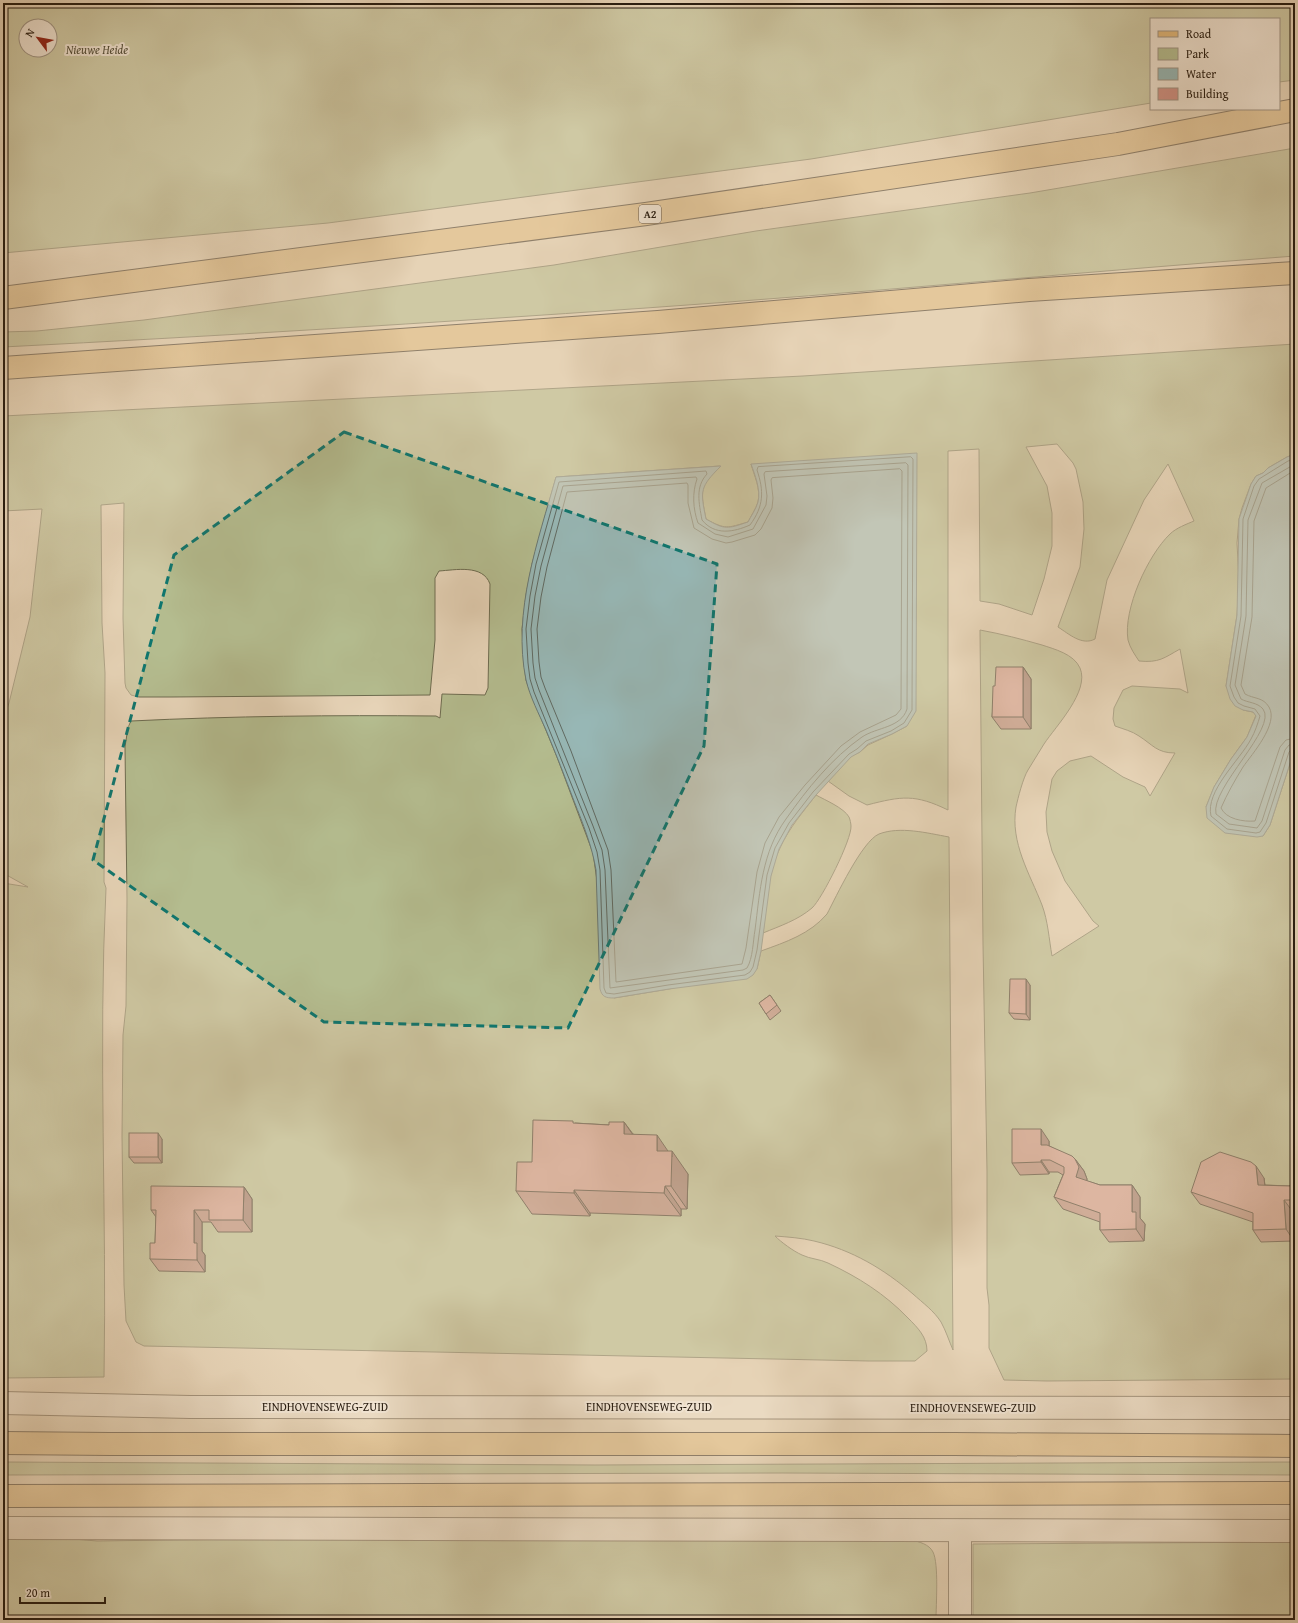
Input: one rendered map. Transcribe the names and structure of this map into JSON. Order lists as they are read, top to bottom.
{
  "streets": {
    "main road": ["A2"],
    "street": ["EINDHOVENSEWEG-ZUID"]
  },
  "parks": ["Nieuwe Heide"],
  "legend": [
    "Road",
    "Park",
    "Water",
    "Building"
  ],
  "scale_bar": "20 m",
  "north": "top left"
}
